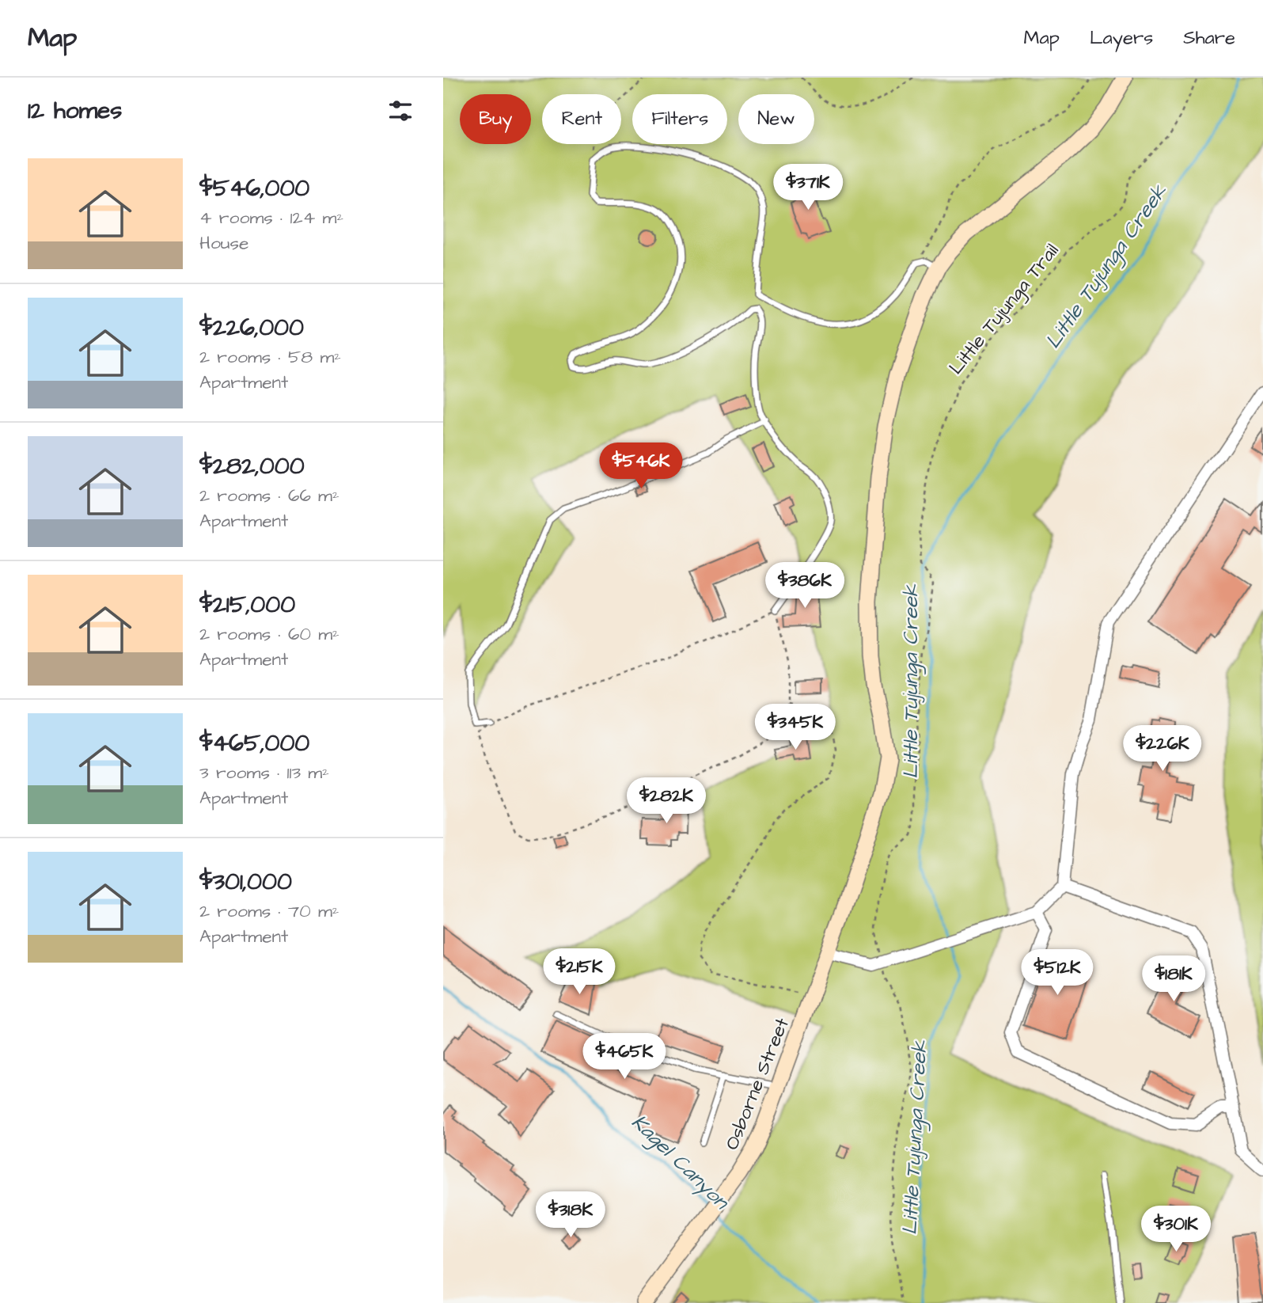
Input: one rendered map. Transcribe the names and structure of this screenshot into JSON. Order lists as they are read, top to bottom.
{
  "streets": {
    "main road": ["Osborne Street"],
    "path": ["Little Tujunga Trail"]
  },
  "water": ["Little Tujunga Creek", "Kagel Canyon"],
  "page": {
    "header": "Map",
    "nav": ["Map", "Layers", "Share"],
    "heading": "12 homes",
    "chip": [
      "Buy",
      "Rent",
      "Filters",
      "New"
    ],
    "list": [
      {
        "name": "$546,000",
        "note": "4 rooms · 124 m² · House"
      },
      {
        "name": "$226,000",
        "note": "2 rooms · 58 m² · Apartment"
      },
      {
        "name": "$282,000",
        "note": "2 rooms · 66 m² · Apartment"
      },
      {
        "name": "$215,000",
        "note": "2 rooms · 60 m² · Apartment"
      },
      {
        "name": "$465,000",
        "note": "3 rooms · 113 m² · Apartment"
      },
      {
        "name": "$301,000",
        "note": "2 rooms · 70 m² · Apartment"
      }
    ],
    "price": [
      "$371K",
      "$546K",
      "$386K",
      "$345K",
      "$226K",
      "$282K",
      "$215K",
      "$512K",
      "$181K",
      "$465K",
      "$318K",
      "$301K"
    ]
  }
}
